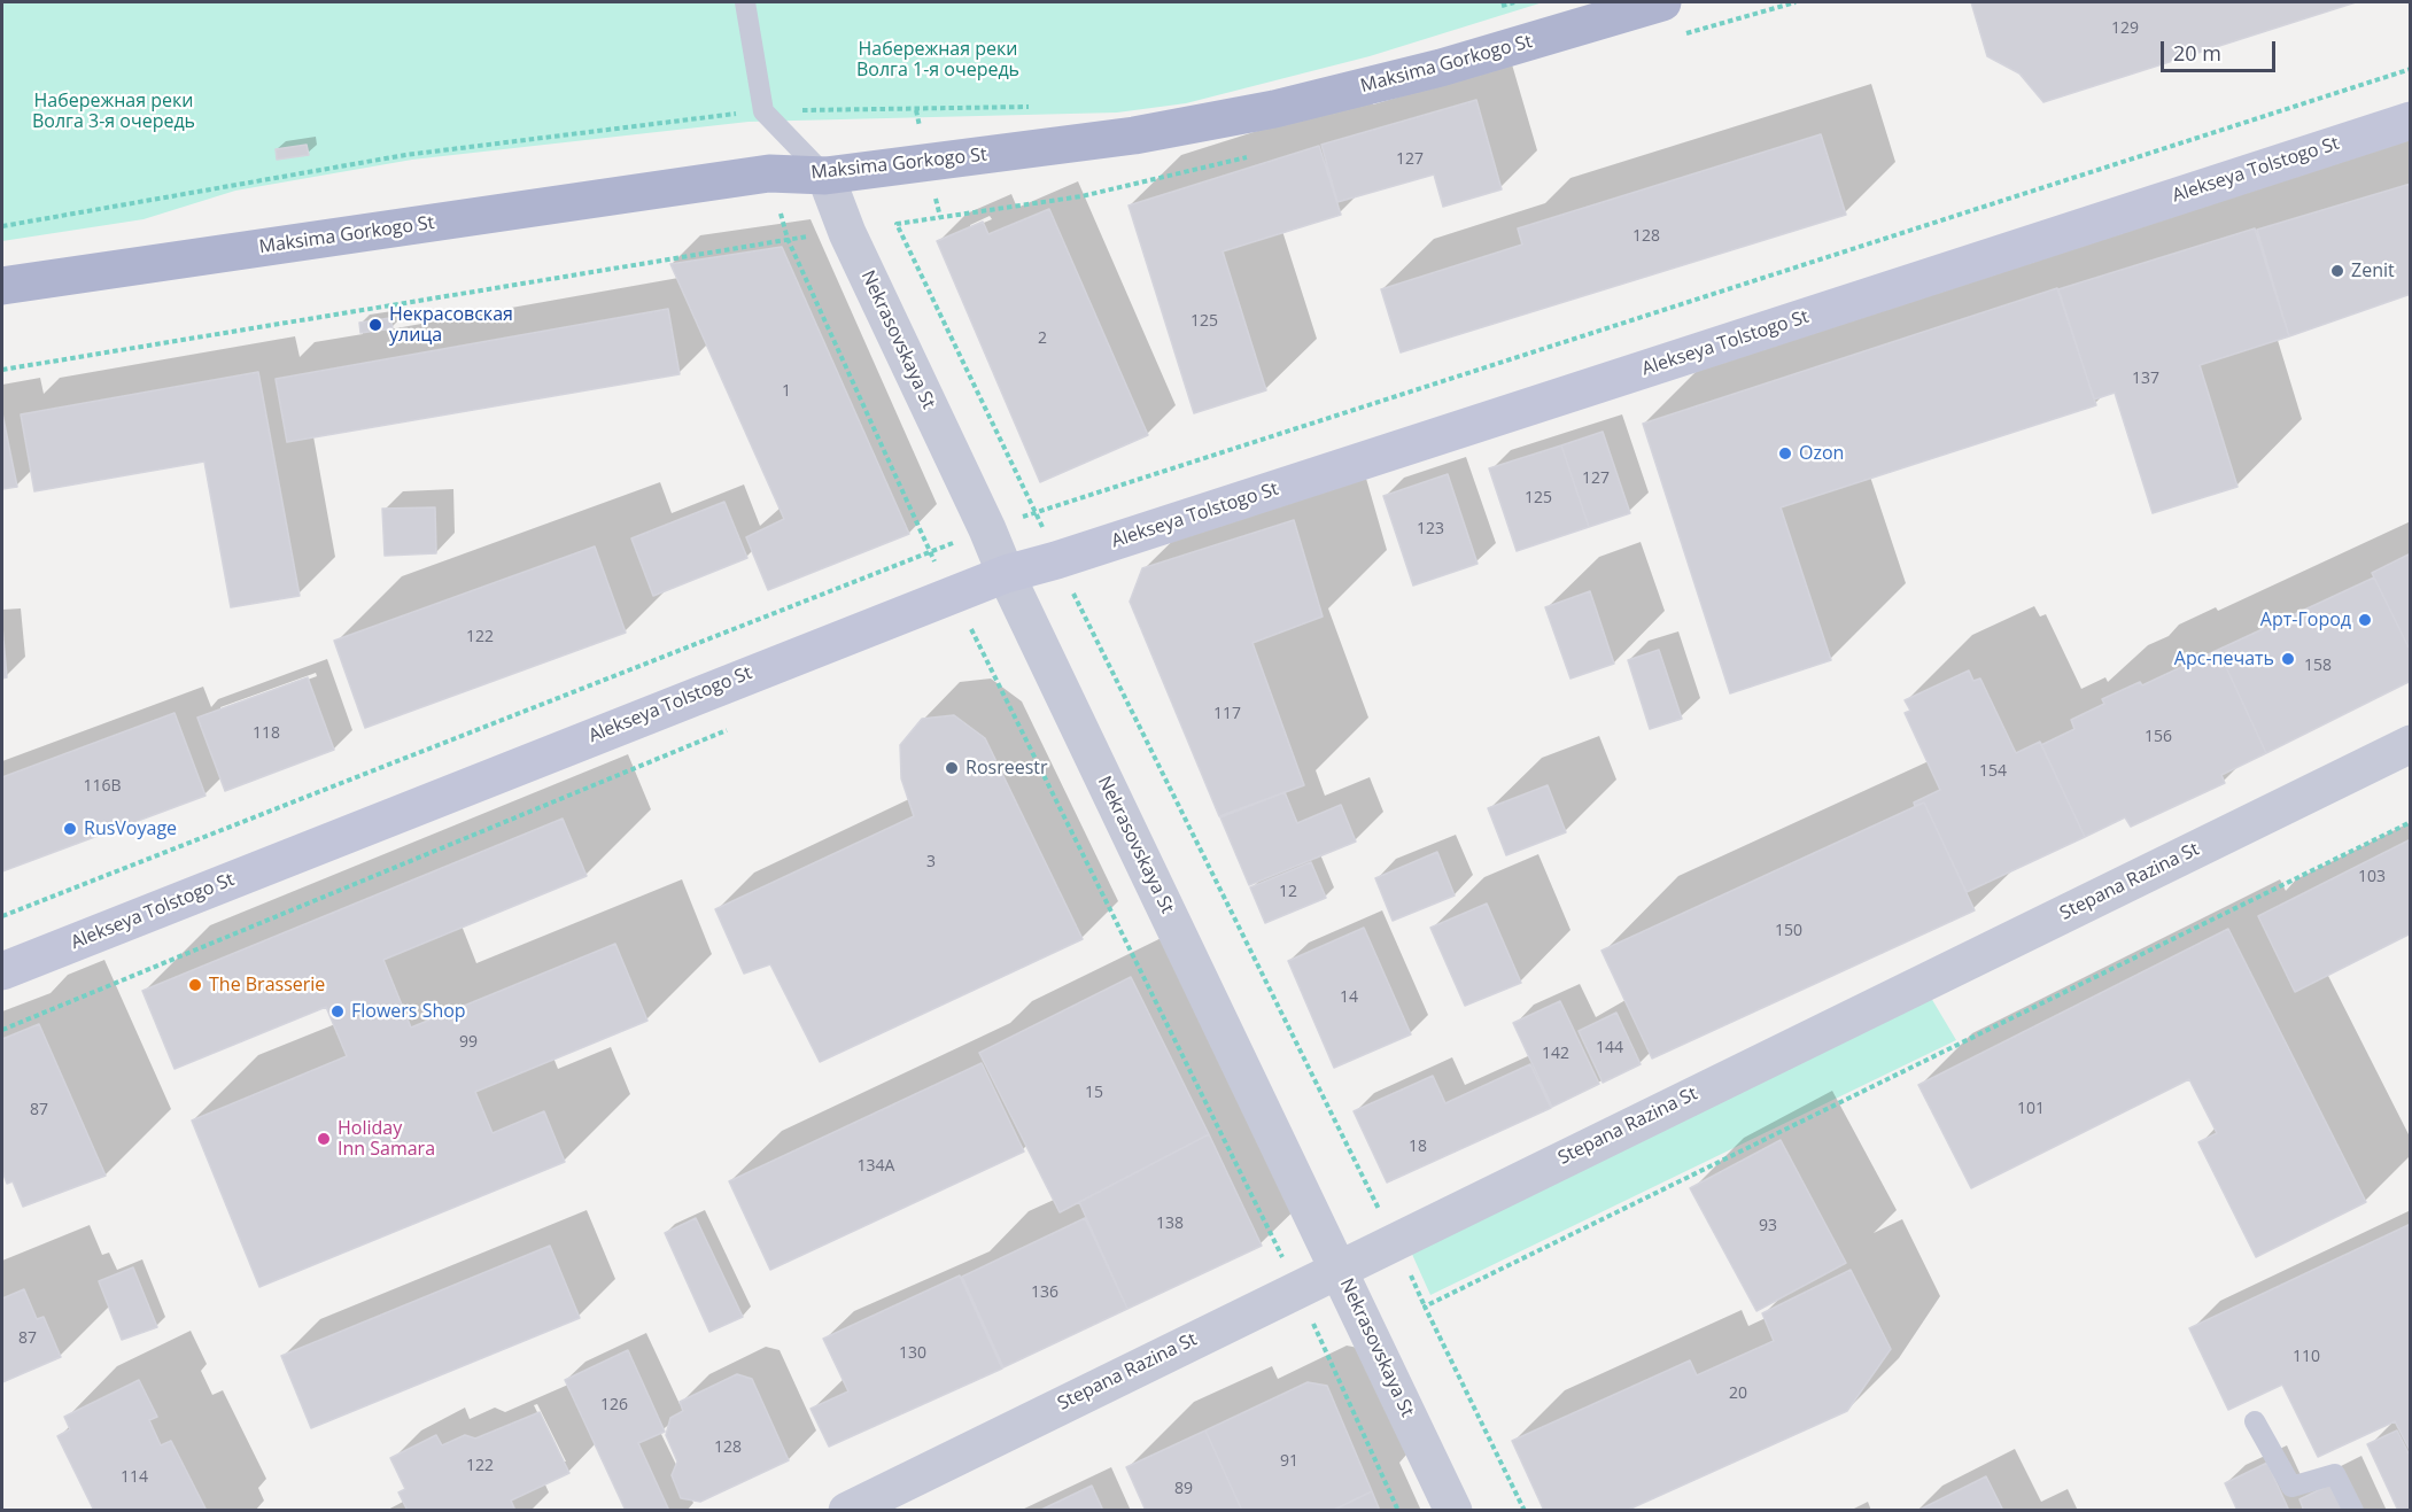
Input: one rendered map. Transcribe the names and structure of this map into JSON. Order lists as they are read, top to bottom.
{
  "streets": {
    "main road": ["Maksima Gorkogo St"],
    "street": ["Alekseya Tolstogo St", "Nekrasovskaya St", "Stepana Razina St"]
  },
  "crossings": [
    ["Maksima Gorkogo St", "Nekrasovskaya St"],
    ["Alekseya Tolstogo St", "Nekrasovskaya St"],
    ["Nekrasovskaya St", "Stepana Razina St"]
  ],
  "parks": ["Набережная реки Волга 1-я очередь", "Набережная реки Волга 3-я очередь"],
  "places": [
    "Zenit",
    "Некрасовская улица",
    "Ozon",
    "Арт-Город",
    "Арс-печать",
    "Rosreestr",
    "RusVoyage",
    "The Brasserie",
    "Flowers Shop",
    "Holiday Inn Samara"
  ],
  "house_numbers": [
    "129",
    "127",
    "128",
    "125",
    "2",
    "137",
    "1",
    "127",
    "125",
    "123",
    "122",
    "158",
    "117",
    "118",
    "156",
    "154",
    "116В",
    "3",
    "103",
    "12",
    "150",
    "14",
    "99",
    "144",
    "142",
    "15",
    "101",
    "87",
    "18",
    "134А",
    "138",
    "93",
    "136",
    "87",
    "130",
    "110",
    "20",
    "126",
    "128",
    "91",
    "122",
    "114",
    "89"
  ],
  "scale_bar": "20 m"
}
